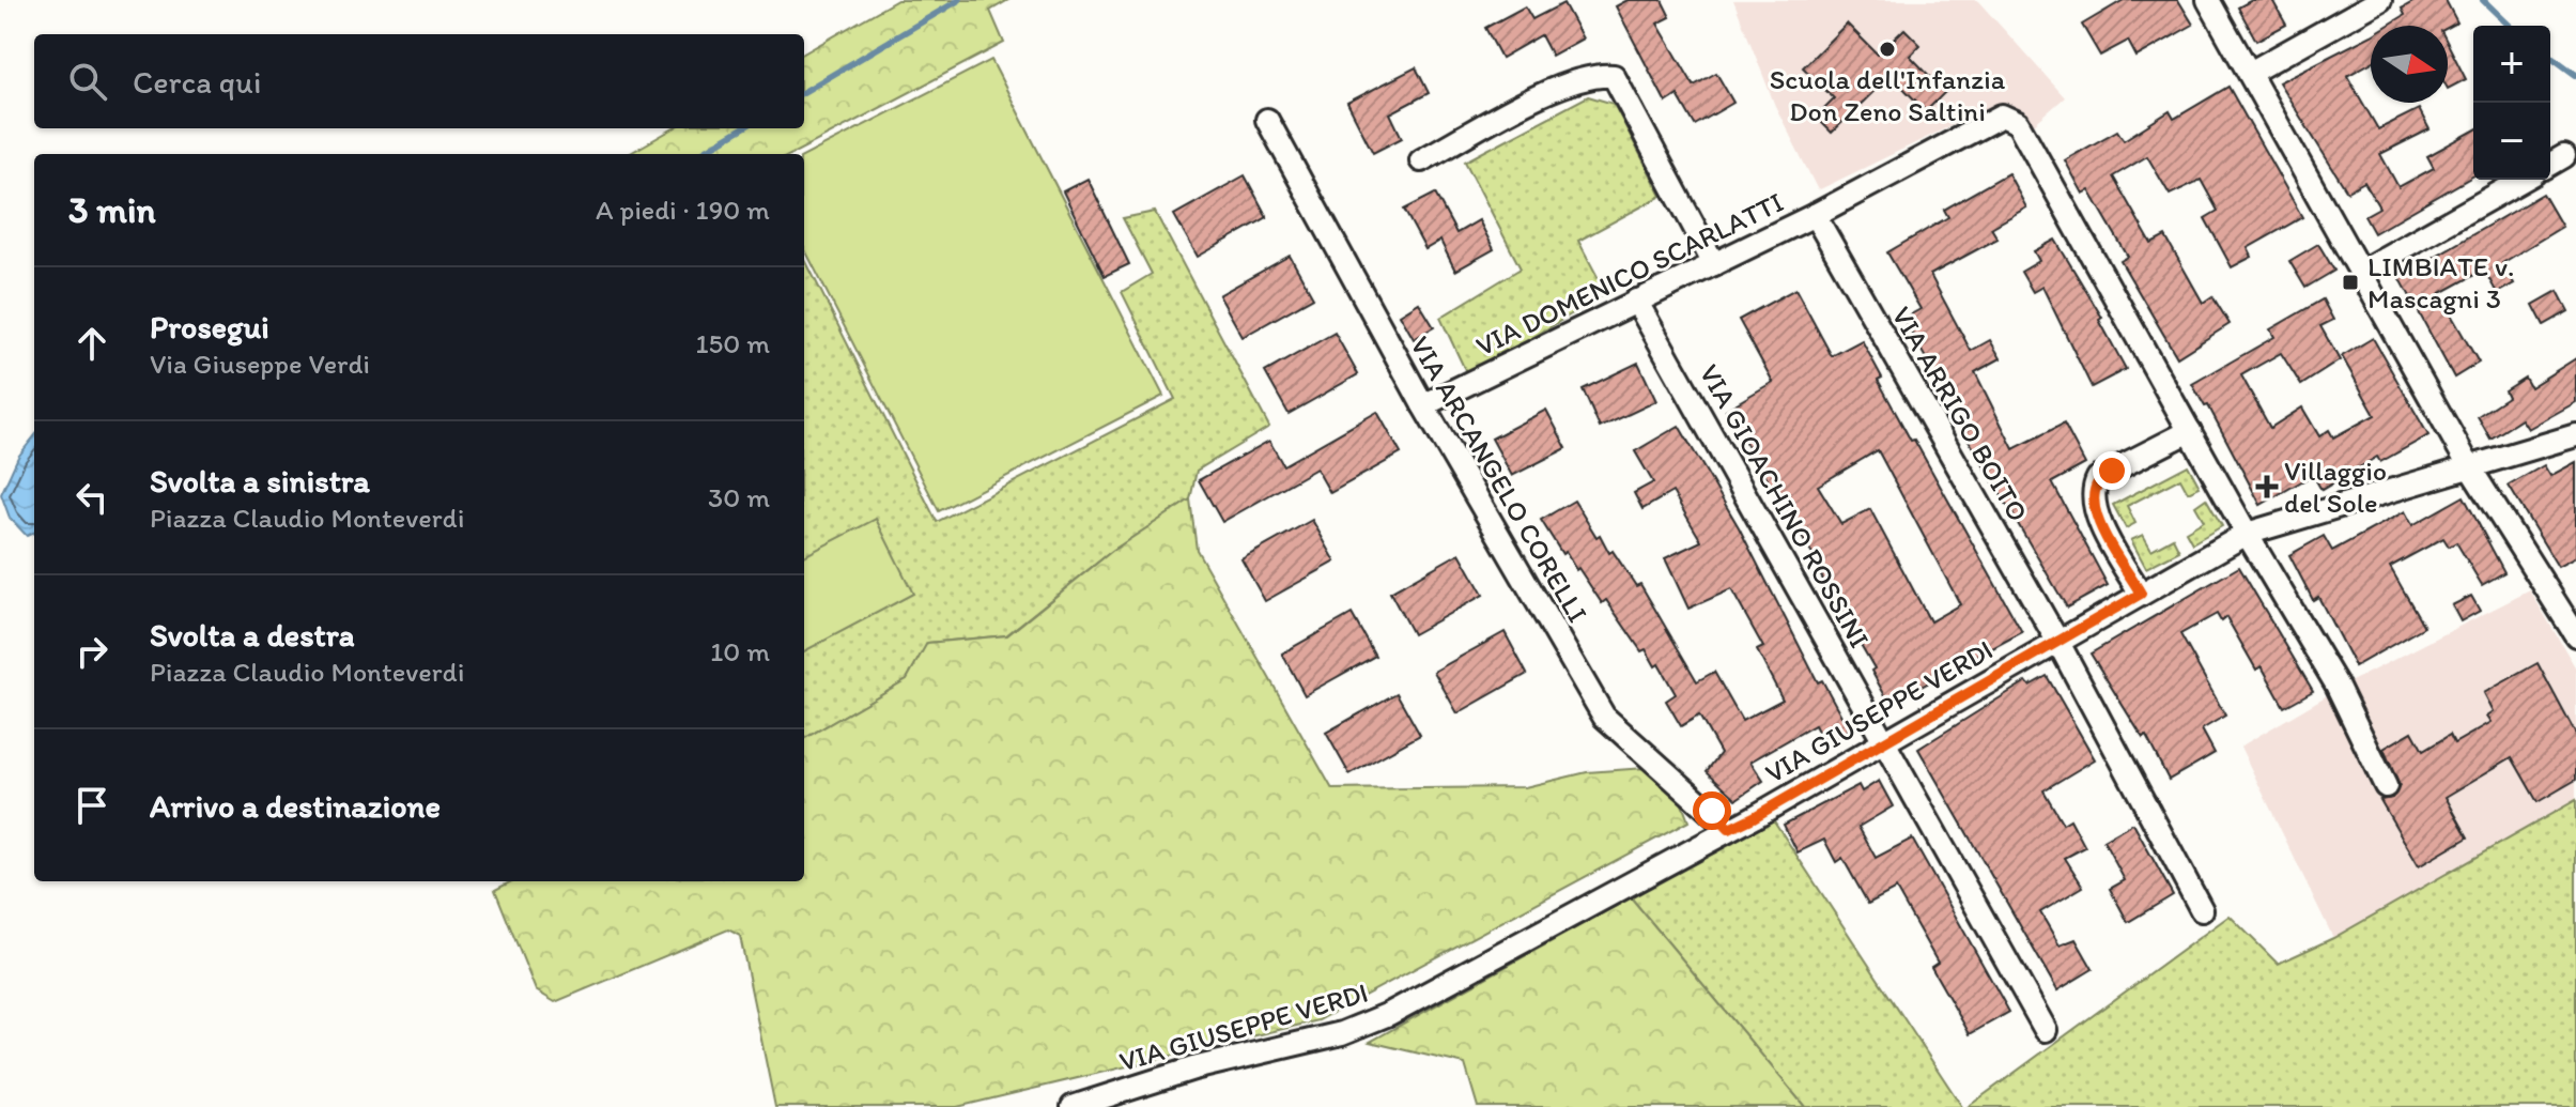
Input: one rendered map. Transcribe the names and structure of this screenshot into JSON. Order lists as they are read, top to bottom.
{
  "streets": {
    "street": [
      "VIA DOMENICO SCARLATTI",
      "VIA ARRIGO BOITO",
      "VIA ARCANGELO CORELLI",
      "VIA GIOACHINO ROSSINI",
      "VIA GIUSEPPE VERDI"
    ]
  },
  "crossings": [
    ["VIA DOMENICO SCARLATTI", "VIA ARRIGO BOITO"],
    ["VIA DOMENICO SCARLATTI", "VIA ARCANGELO CORELLI"],
    ["VIA DOMENICO SCARLATTI", "VIA GIOACHINO ROSSINI"],
    ["VIA ARRIGO BOITO", "VIA GIUSEPPE VERDI"],
    ["VIA ARCANGELO CORELLI", "VIA GIUSEPPE VERDI"],
    ["VIA GIOACHINO ROSSINI", "VIA GIUSEPPE VERDI"]
  ],
  "places": {
    "other": ["Scuola dell'Infanzia Don Zeno Saltini"],
    "transit": ["LIMBIATE v. Mascagni 3"],
    "health": ["Villaggio del Sole"]
  },
  "north": "right",
  "page": {
    "map_buttons": ["+", "−"],
    "search": "Cerca qui",
    "heading": ["3 min", "A piedi · 190 m"],
    "list": [
      ["Prosegui", "Via Giuseppe Verdi", "150 m"],
      ["Svolta a sinistra", "Piazza Claudio Monteverdi", "30 m"],
      ["Svolta a destra", "Piazza Claudio Monteverdi", "10 m"],
      "Arrivo a destinazione"
    ]
  }
}
